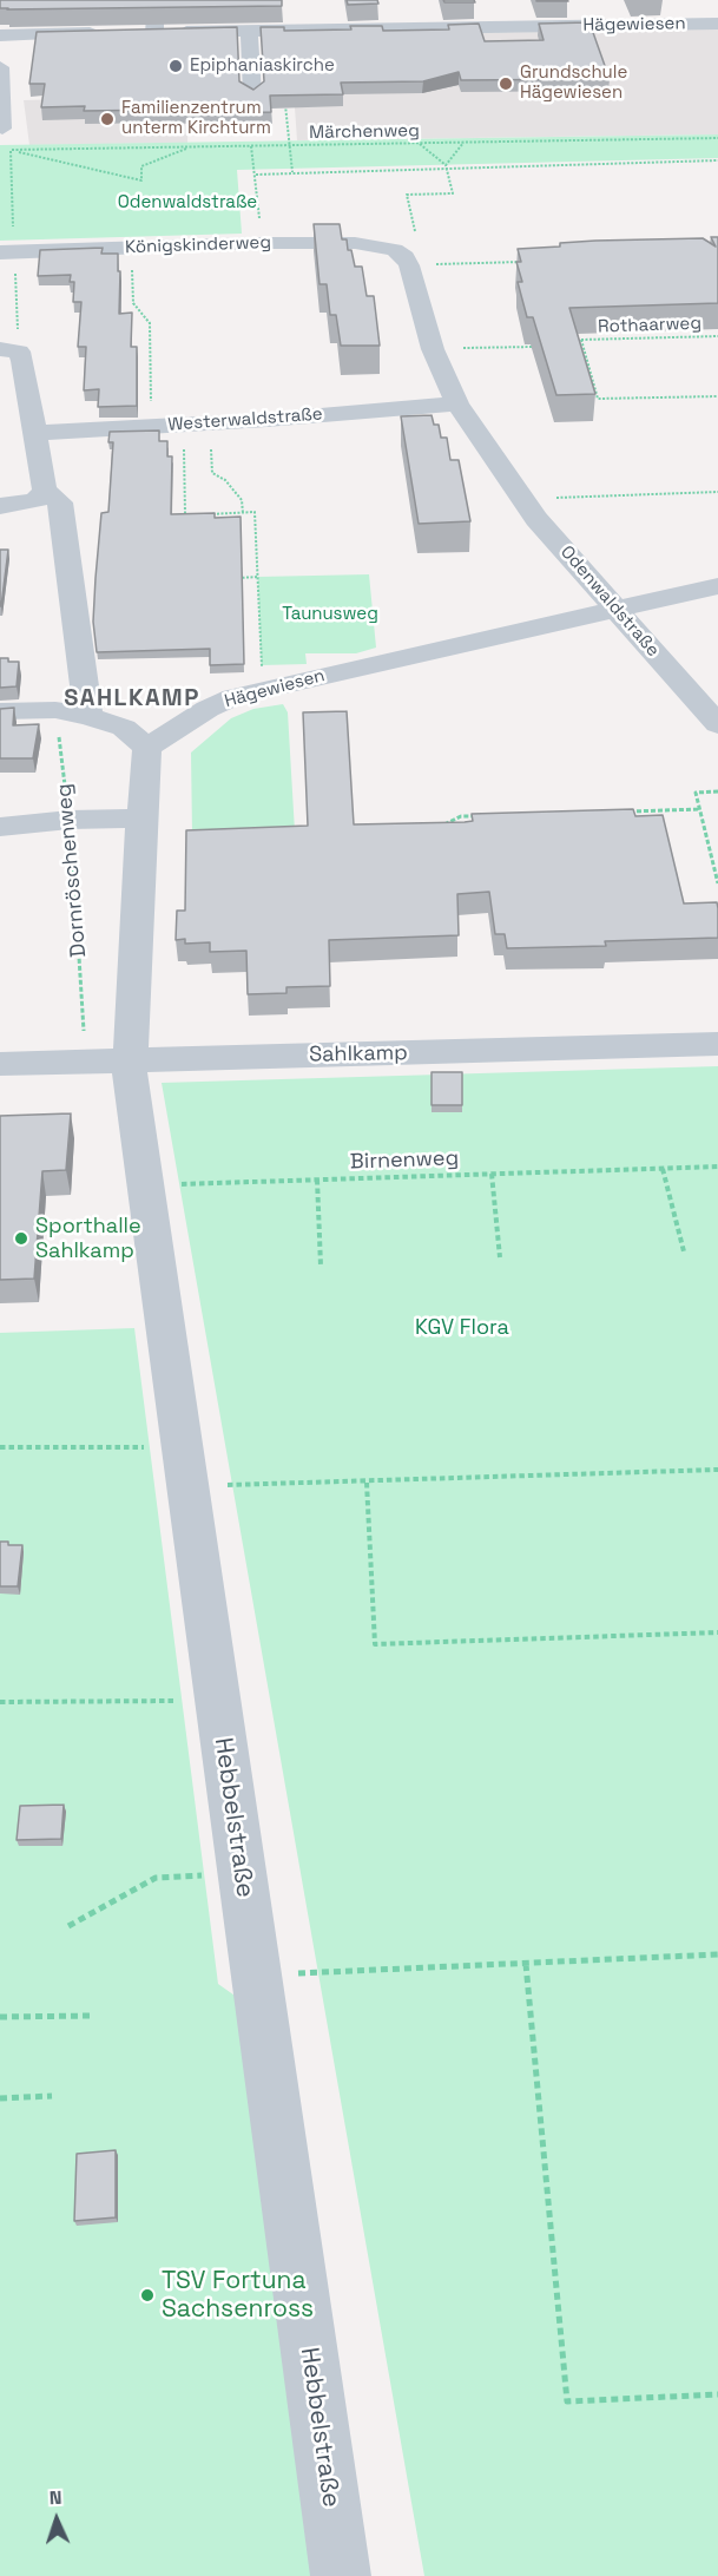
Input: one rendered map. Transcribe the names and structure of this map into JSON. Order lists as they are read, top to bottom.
{
  "streets": {
    "street": [
      "Hägewiesen",
      "Königskinderweg",
      "Westerwaldstraße",
      "Odenwaldstraße",
      "Sahlkamp",
      "Hebbelstraße"
    ],
    "path": [
      "Märchenweg",
      "Rothaarweg",
      "Dornröschenweg",
      "Birnenweg"
    ]
  },
  "crossings": [
    ["Hägewiesen", "Odenwaldstraße"],
    ["Königskinderweg", "Odenwaldstraße"],
    ["Westerwaldstraße", "Odenwaldstraße"],
    ["Sahlkamp", "Hebbelstraße"],
    ["Birnenweg", "Hebbelstraße"]
  ],
  "districts": ["SAHLKAMP"],
  "parks": ["Odenwaldstraße", "Taunusweg", "KGV Flora"],
  "places": [
    "Epiphaniaskirche",
    "Grundschule Hägewiesen",
    "Familienzentrum unterm Kirchturm",
    "Sporthalle Sahlkamp",
    "TSV Fortuna Sachsenross"
  ],
  "north": "top"
}
